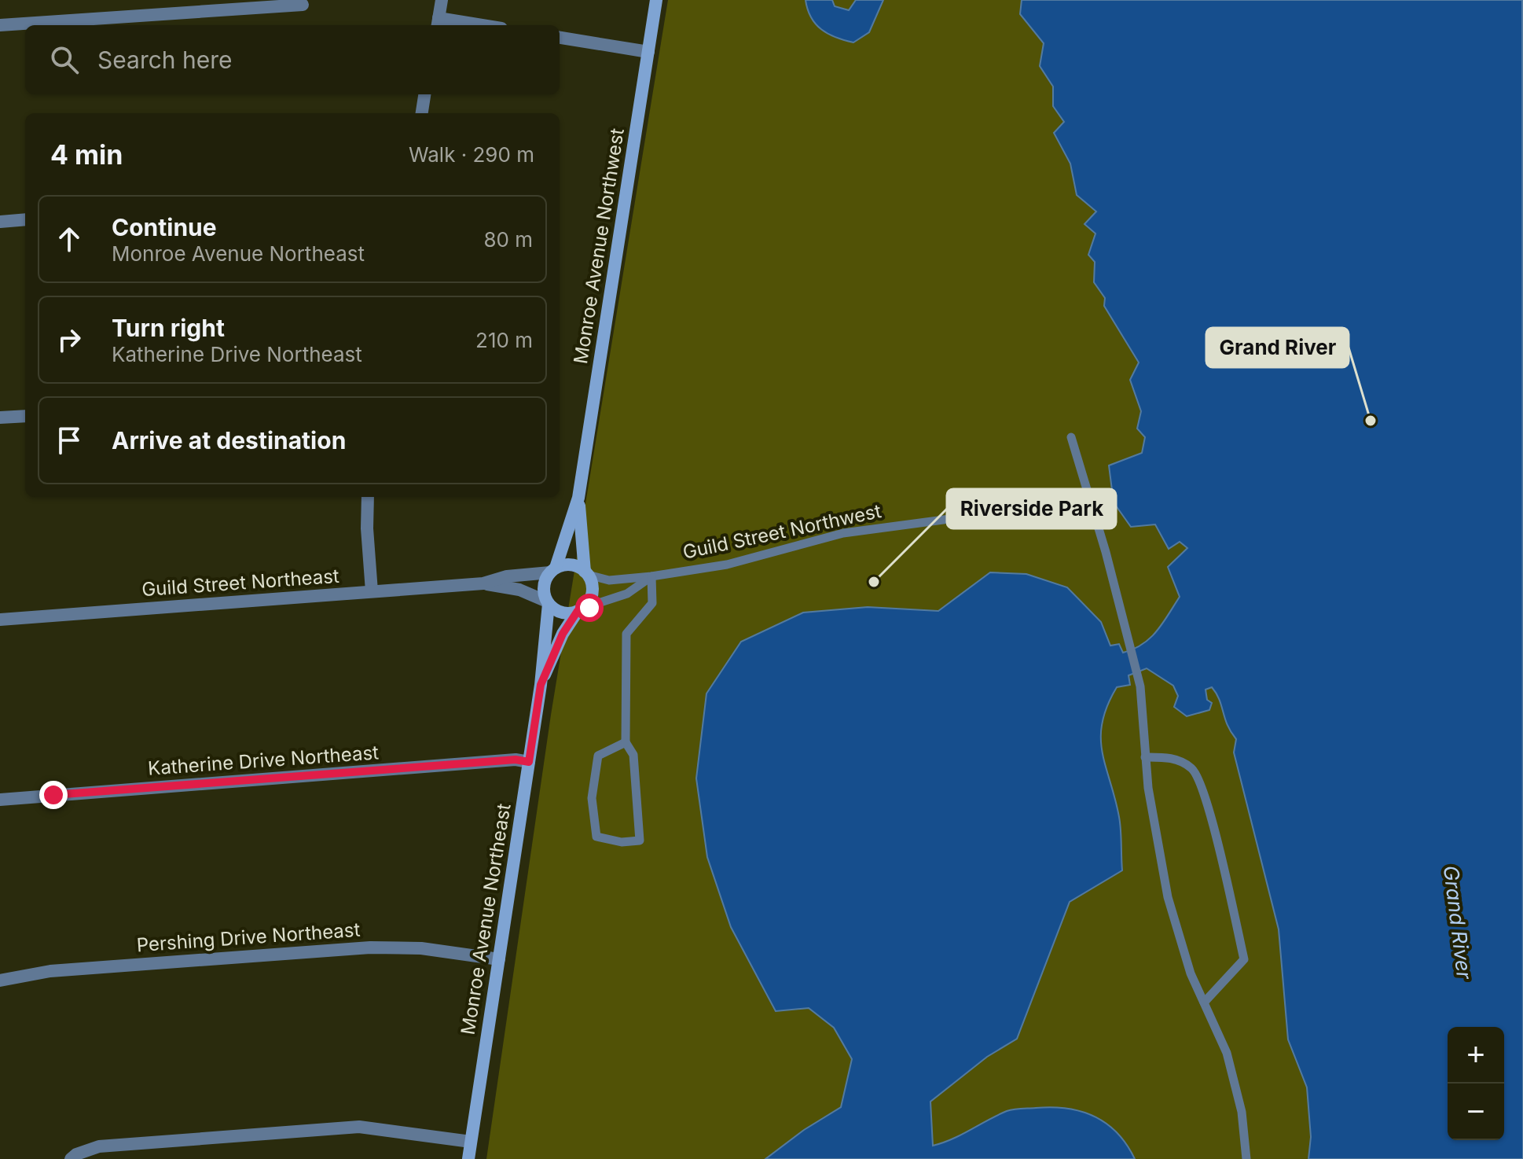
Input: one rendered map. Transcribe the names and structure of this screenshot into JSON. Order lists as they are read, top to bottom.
{
  "streets": {
    "main road": ["Monroe Avenue Northwest", "Monroe Avenue Northeast"],
    "street": ["Guild Street Northeast", "Katherine Drive Northeast", "Pershing Drive Northeast"],
    "lane": ["Guild Street Northwest"]
  },
  "crossings": [
    ["Monroe Avenue Northwest", "Guild Street Northwest"],
    ["Monroe Avenue Northwest", "Guild Street Northeast"],
    ["Monroe Avenue Northwest", "Monroe Avenue Northeast"],
    ["Guild Street Northwest", "Guild Street Northeast"],
    ["Guild Street Northwest", "Monroe Avenue Northeast"],
    ["Guild Street Northeast", "Monroe Avenue Northeast"],
    ["Katherine Drive Northeast", "Monroe Avenue Northeast"],
    ["Monroe Avenue Northeast", "Pershing Drive Northeast"]
  ],
  "water": ["Grand River"],
  "places": ["Grand River", "Riverside Park"],
  "page": {
    "search": "Search here",
    "heading": ["4 min", "Walk · 290 m"],
    "list": [
      ["Continue", "Monroe Avenue Northeast", "80 m"],
      ["Turn right", "Katherine Drive Northeast", "210 m"],
      "Arrive at destination"
    ],
    "map_buttons": ["+", "−"]
  }
}
